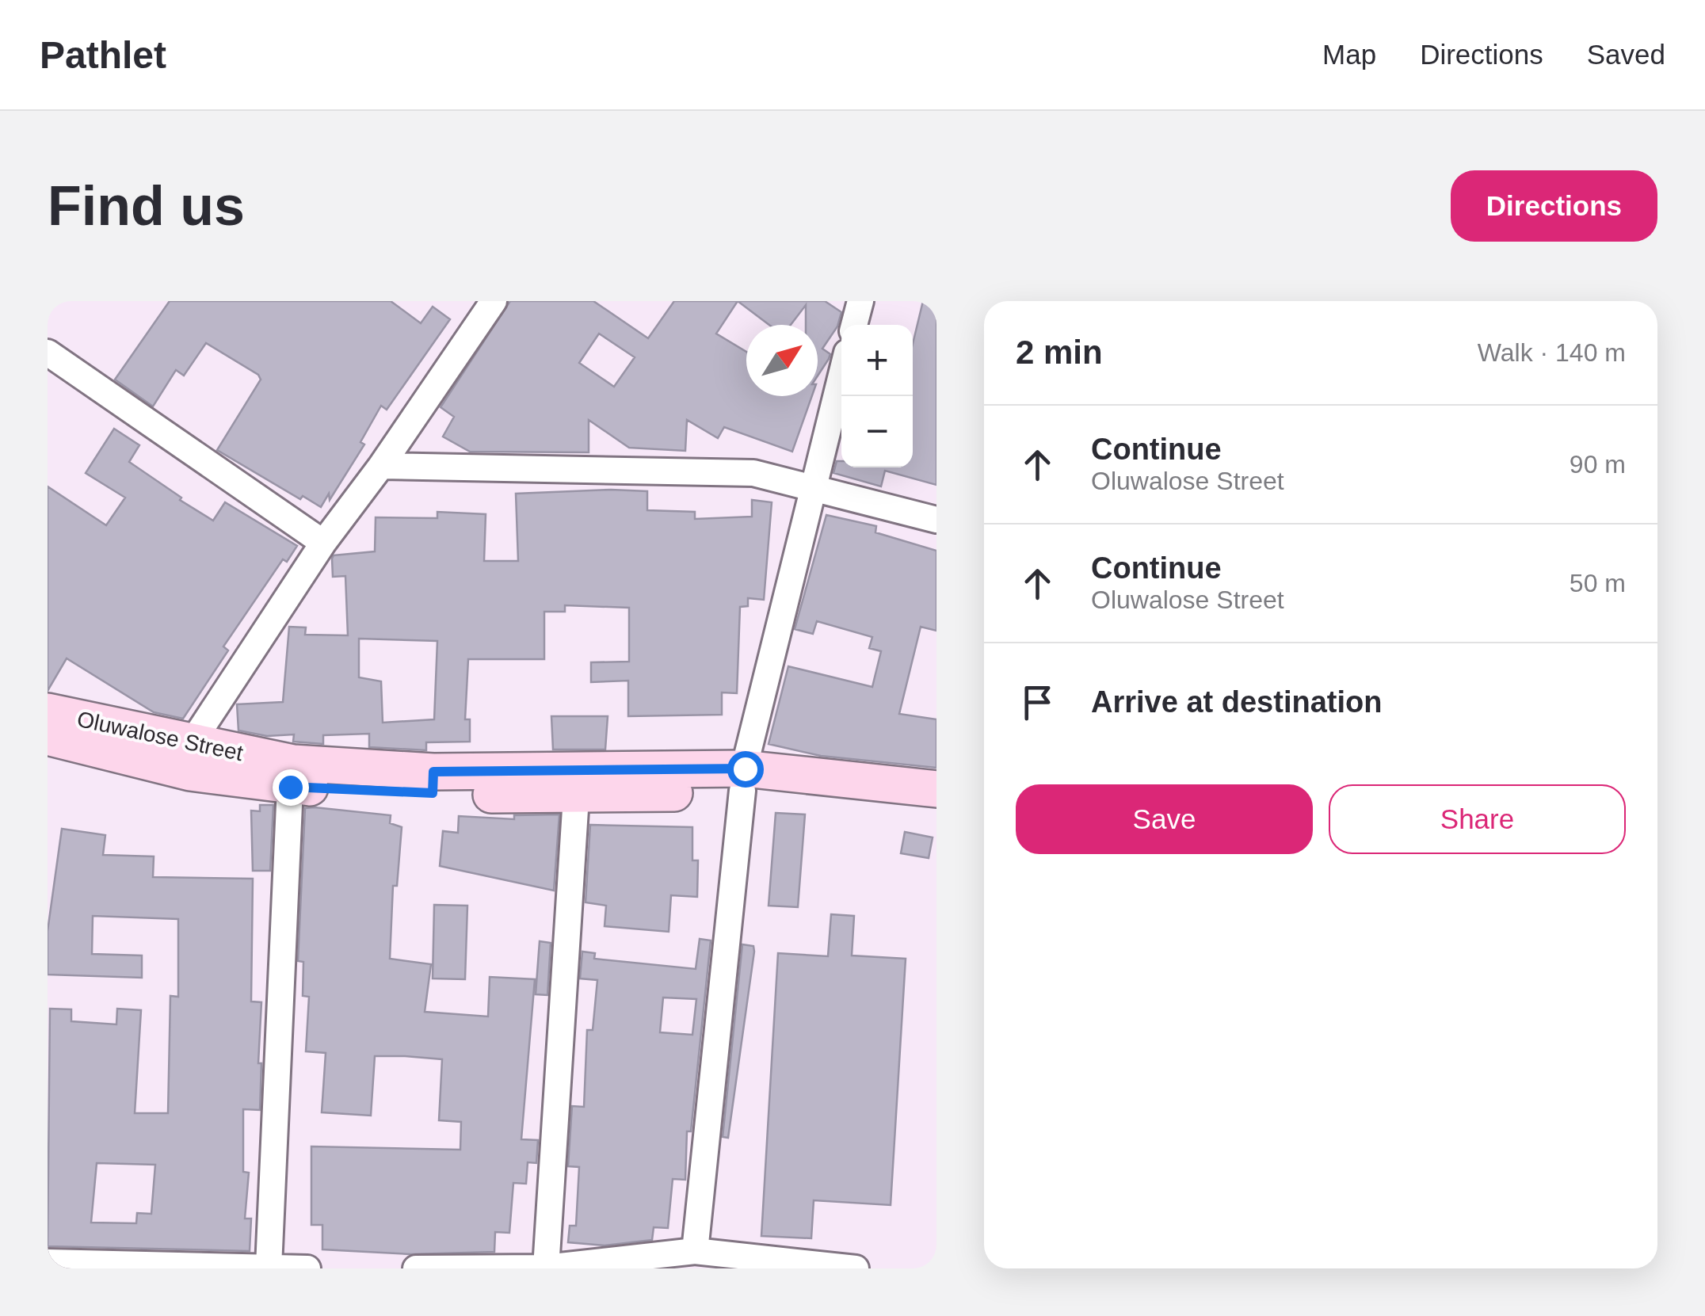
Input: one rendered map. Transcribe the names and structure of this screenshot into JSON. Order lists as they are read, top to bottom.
{
  "streets": {
    "street": ["Oluwalose Street"]
  },
  "north": "top right",
  "page": {
    "header": "Pathlet",
    "nav": ["Map", "Directions", "Saved"],
    "buttons": [
      "Directions",
      ["Save", "Share"]
    ],
    "title": "Find us",
    "heading": ["2 min", "Walk · 140 m"],
    "map_buttons": ["+", "−"],
    "list": [
      ["Continue", "Oluwalose Street", "90 m"],
      ["Continue", "Oluwalose Street", "50 m"],
      "Arrive at destination"
    ]
  }
}
